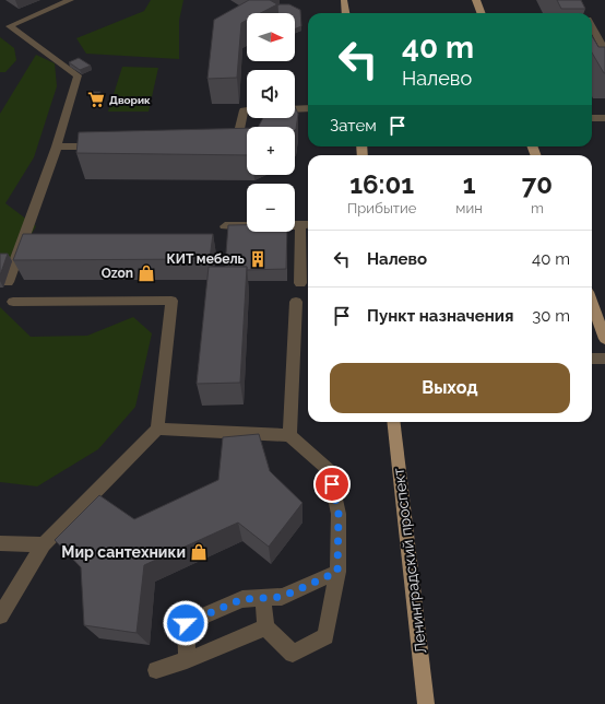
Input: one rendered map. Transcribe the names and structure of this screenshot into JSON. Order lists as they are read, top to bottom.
{
  "streets": {
    "main road": ["Ленинградский проспект"]
  },
  "places": {
    "supermarket": ["Дворик"],
    "building": ["КИТ мебель"],
    "shop": ["Ozon", "Мир сантехники"]
  },
  "north": "right",
  "page": {
    "map_buttons": ["+", "−"],
    "turn": ["40 m", "Налево"],
    "then": "Затем",
    "eta": [
      "16:01",
      "Прибытие",
      "1",
      "мин",
      "70",
      "m"
    ],
    "list": [
      {
        "name": "Налево",
        "value": "40 m"
      },
      {
        "name": "Пункт назначения",
        "value": "30 m"
      }
    ],
    "buttons": "Выход"
  }
}
